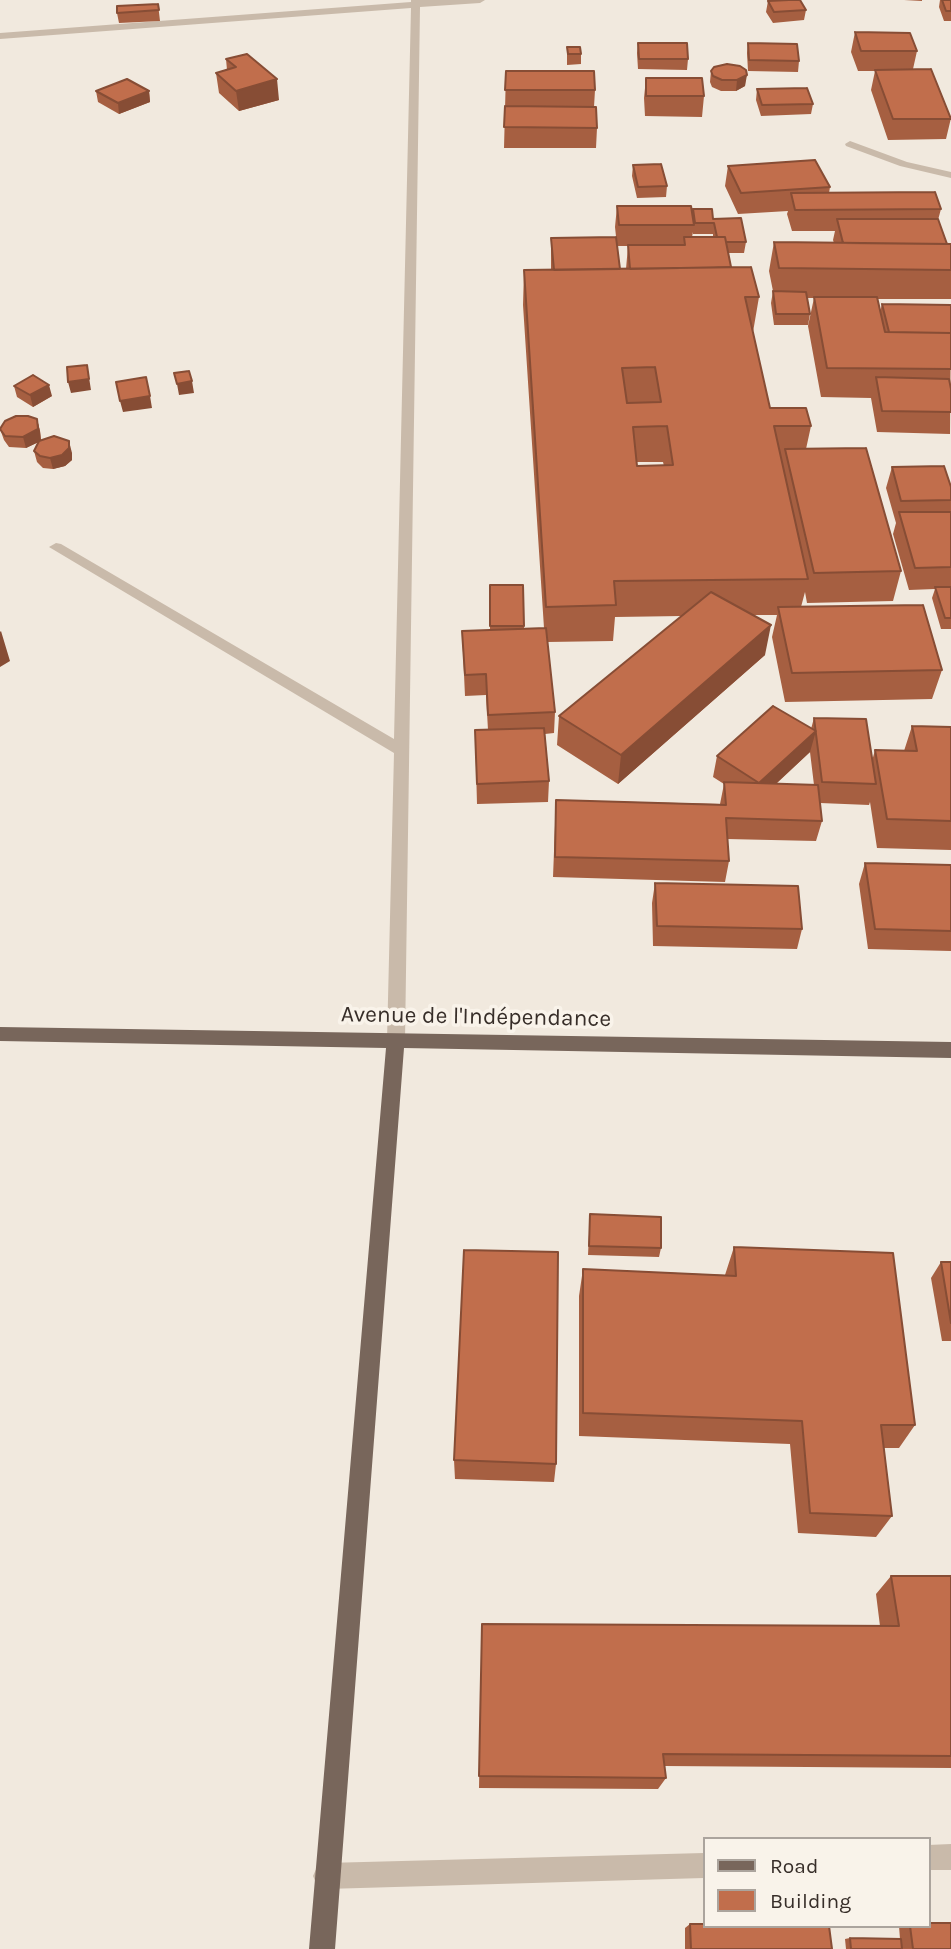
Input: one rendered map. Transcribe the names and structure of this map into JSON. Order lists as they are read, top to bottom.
{
  "streets": {
    "main road": ["Avenue de l'Indépendance"]
  },
  "legend": ["Road", "Building"]
}
